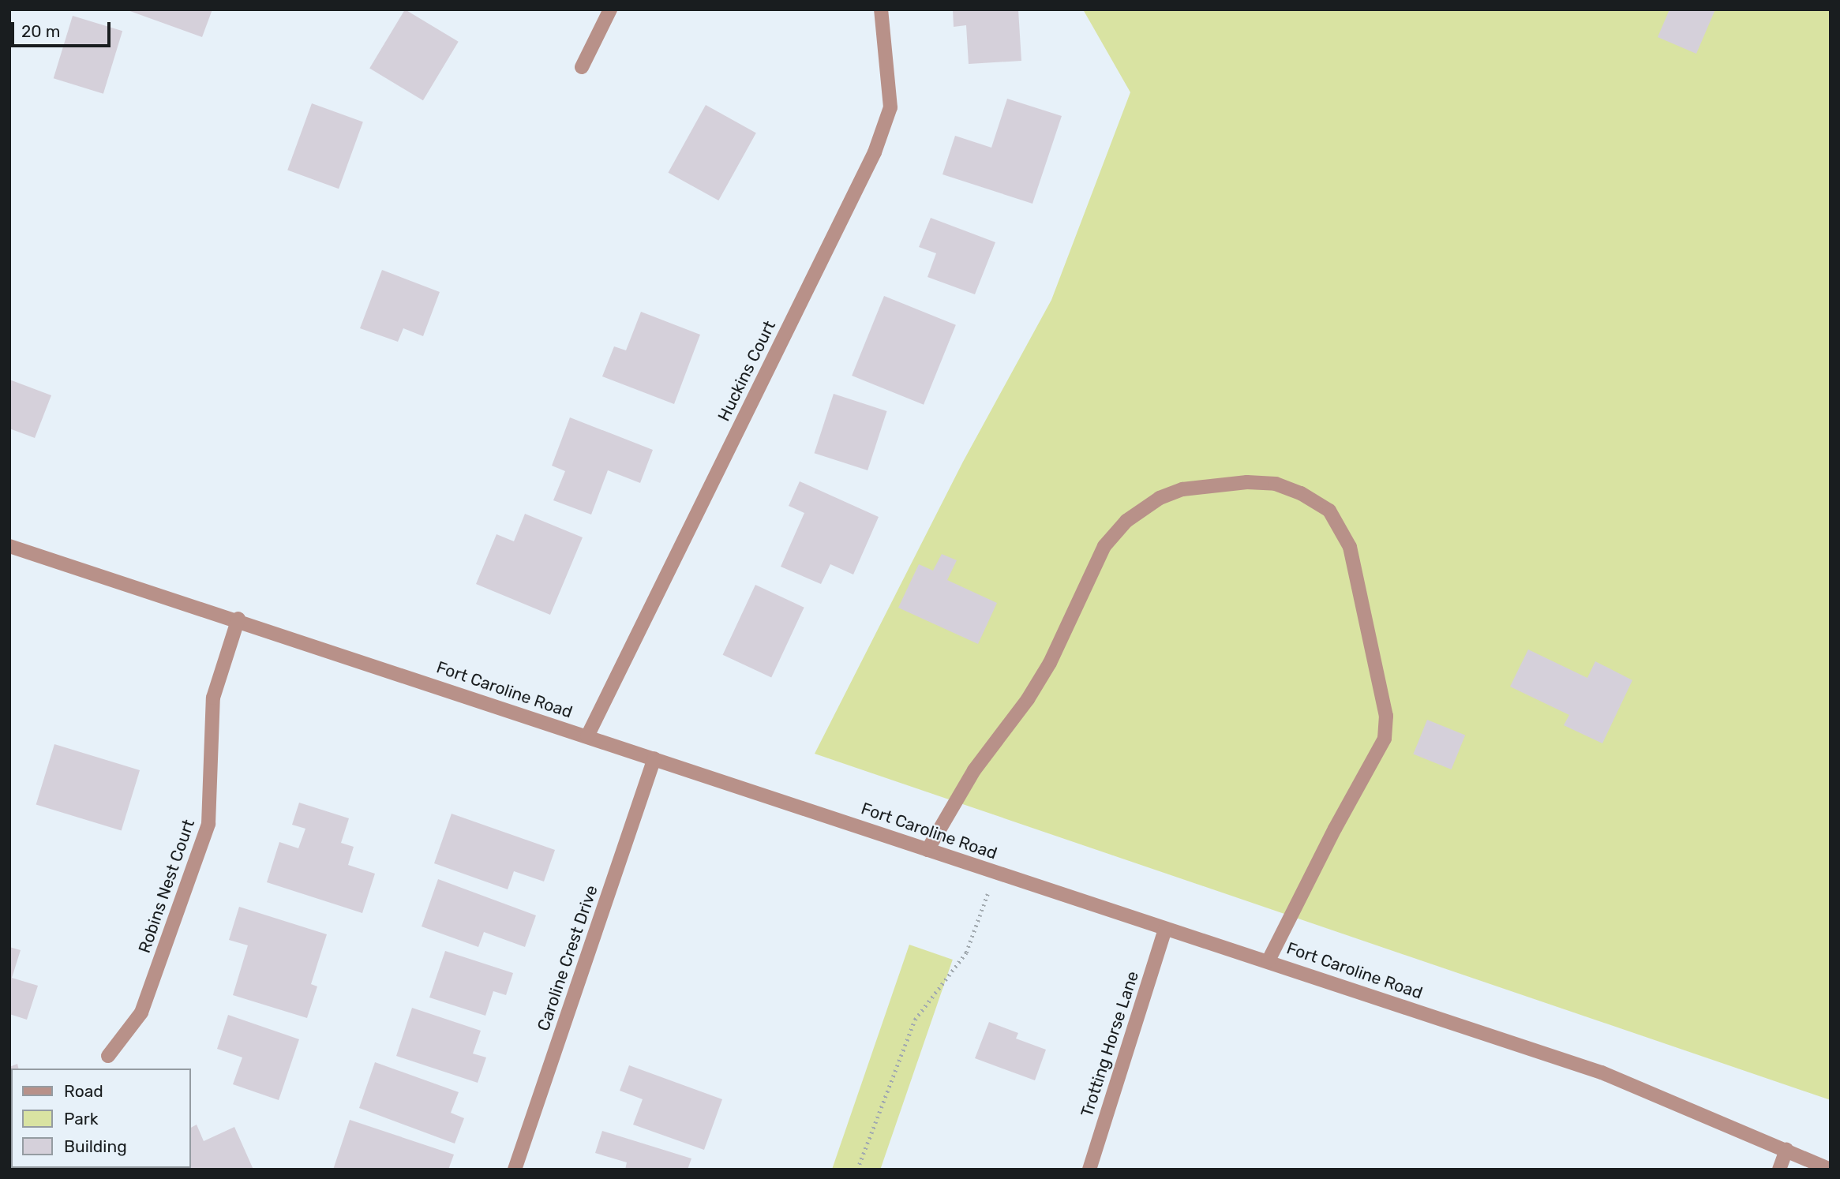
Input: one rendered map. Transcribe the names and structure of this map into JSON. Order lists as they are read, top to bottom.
{
  "streets": {
    "street": [
      "Huckins Court",
      "Fort Caroline Road",
      "Robins Nest Court",
      "Caroline Crest Drive",
      "Trotting Horse Lane"
    ]
  },
  "crossings": [
    ["Huckins Court", "Fort Caroline Road"],
    ["Fort Caroline Road", "Robins Nest Court"],
    ["Fort Caroline Road", "Caroline Crest Drive"],
    ["Fort Caroline Road", "Trotting Horse Lane"]
  ],
  "legend": ["Road", "Park", "Building"],
  "scale_bar": "20 m"
}
